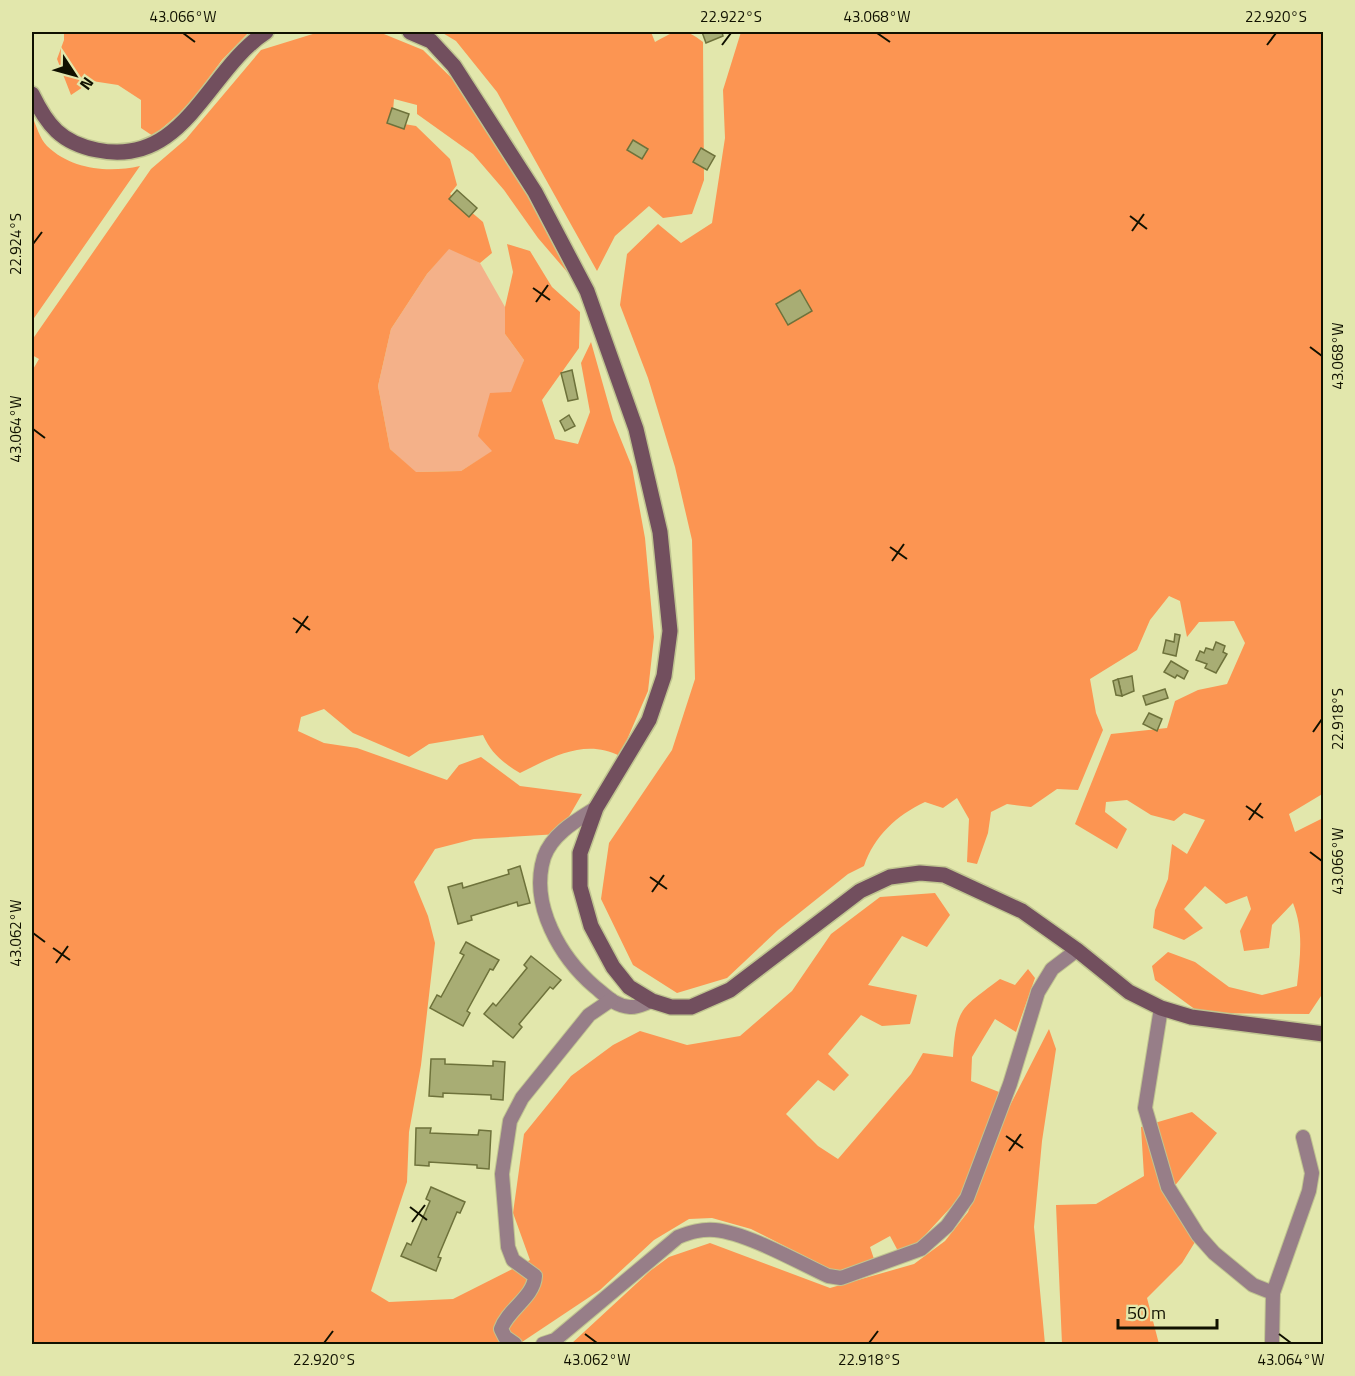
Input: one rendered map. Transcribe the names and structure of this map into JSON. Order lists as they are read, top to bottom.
{
  "scale_bar": "50 m",
  "north": "bottom right",
  "coordinates": [
    "43.066°W",
    "22.922°S",
    "43.068°W",
    "22.920°S",
    "22.924°S",
    "43.064°W",
    "22.918°S",
    "43.062°W"
  ]
}
